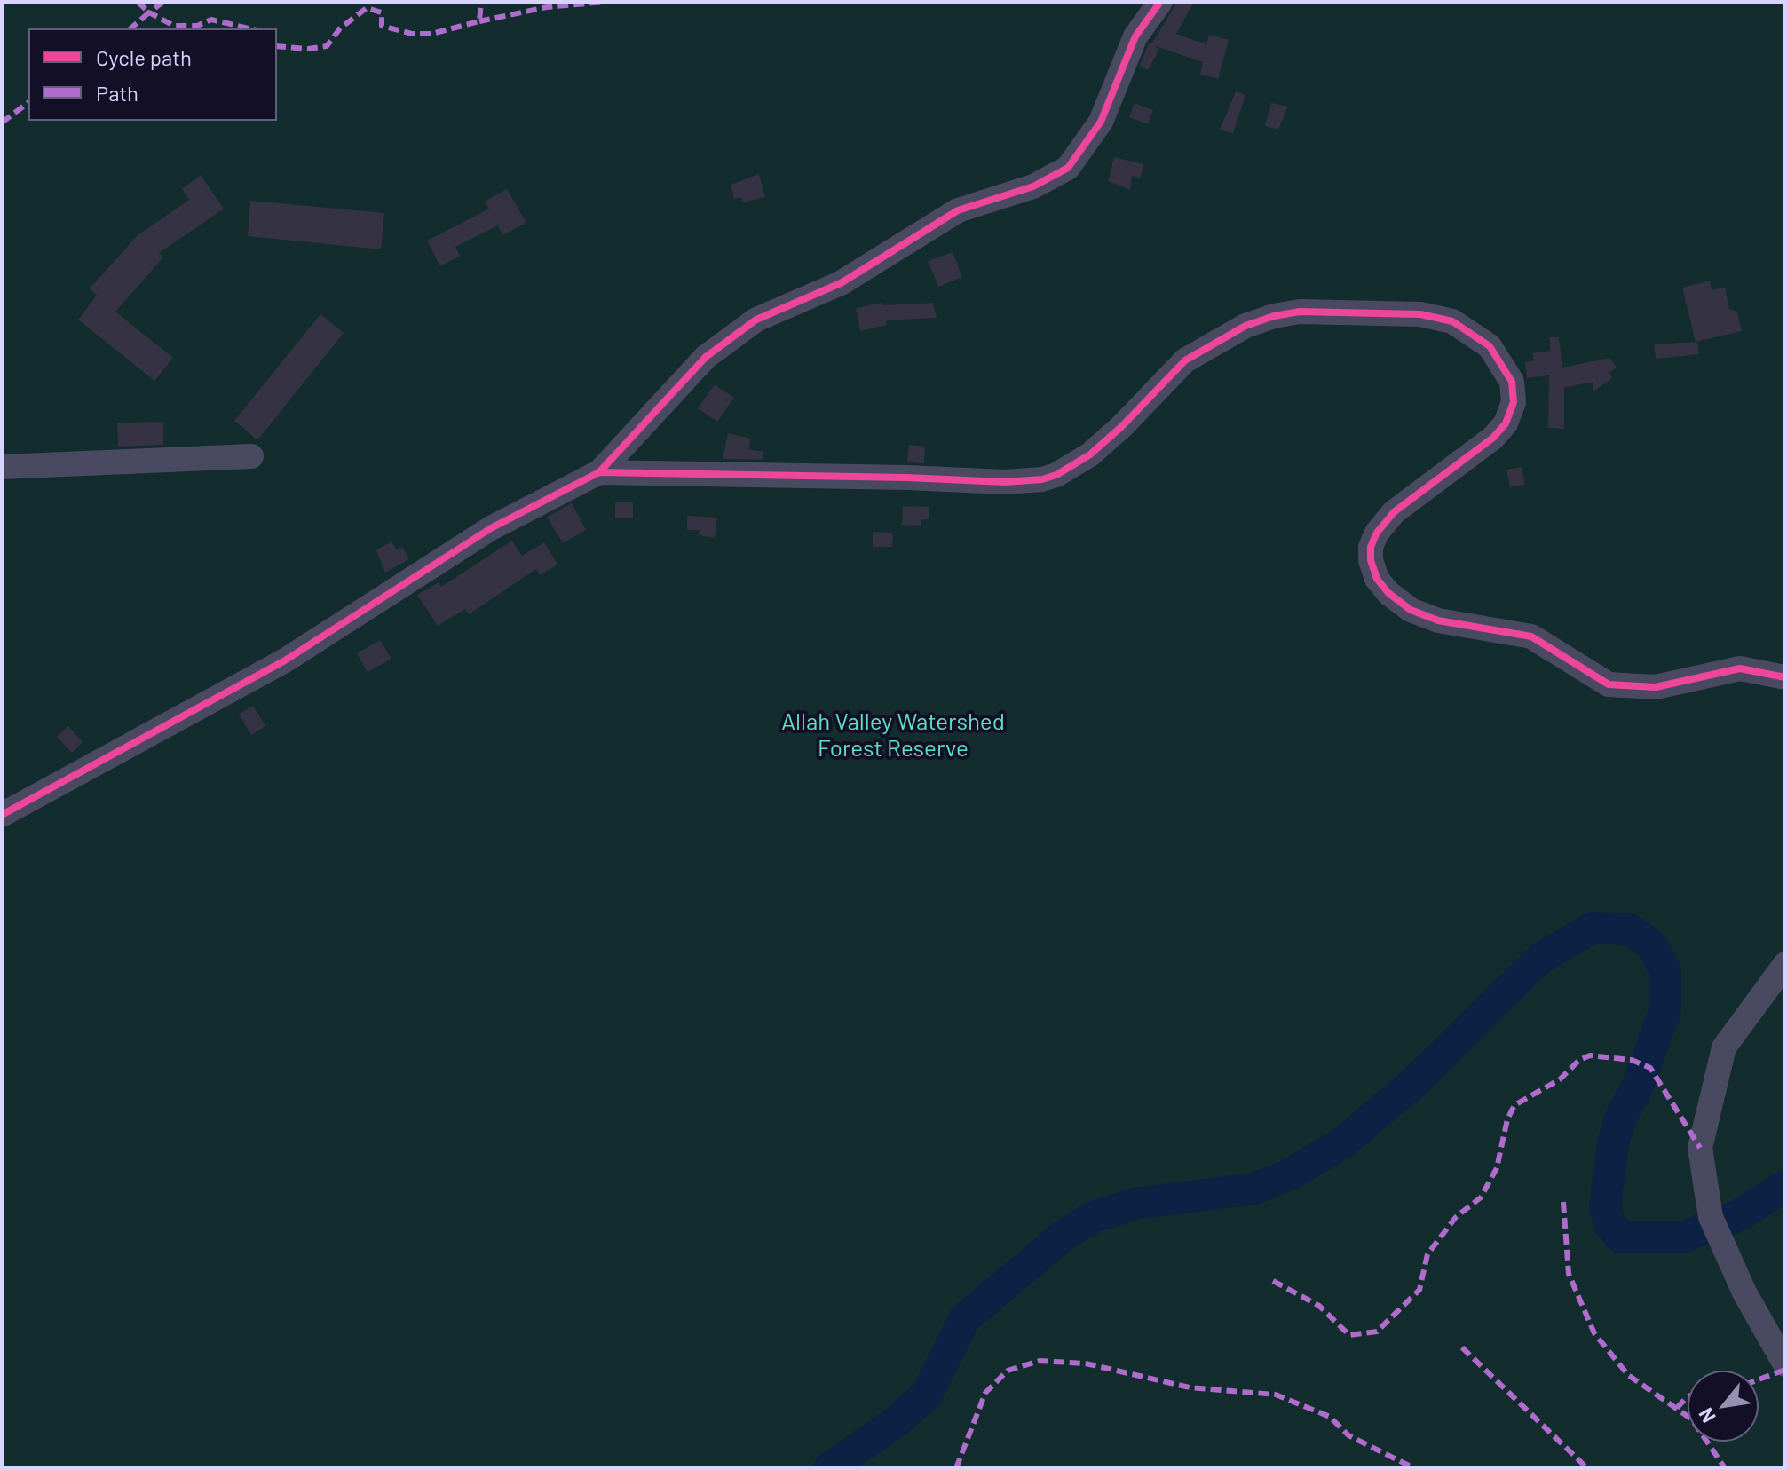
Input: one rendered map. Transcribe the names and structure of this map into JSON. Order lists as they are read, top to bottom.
{
  "parks": ["Allah Valley Watershed Forest Reserve"],
  "legend": ["Cycle path", "Path"],
  "north": "bottom left"
}
